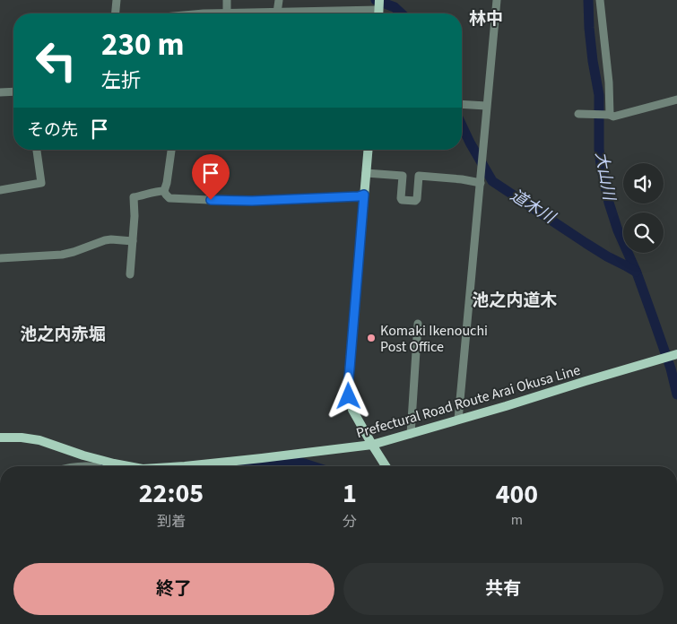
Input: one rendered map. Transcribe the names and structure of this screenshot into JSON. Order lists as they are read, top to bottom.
{
  "streets": {
    "main road": ["Prefectural Road Route Arai Okusa Line"]
  },
  "districts": ["林中", "池之内道木", "池之内赤堀"],
  "water": ["大山川", "道木川"],
  "places": ["Komaki Ikenouchi Post Office"],
  "page": {
    "turn": ["230 m", "左折"],
    "then": "その先",
    "eta": [
      "22:05",
      "到着",
      "1",
      "分",
      "400",
      "m"
    ],
    "buttons": ["終了", "共有"]
  }
}
